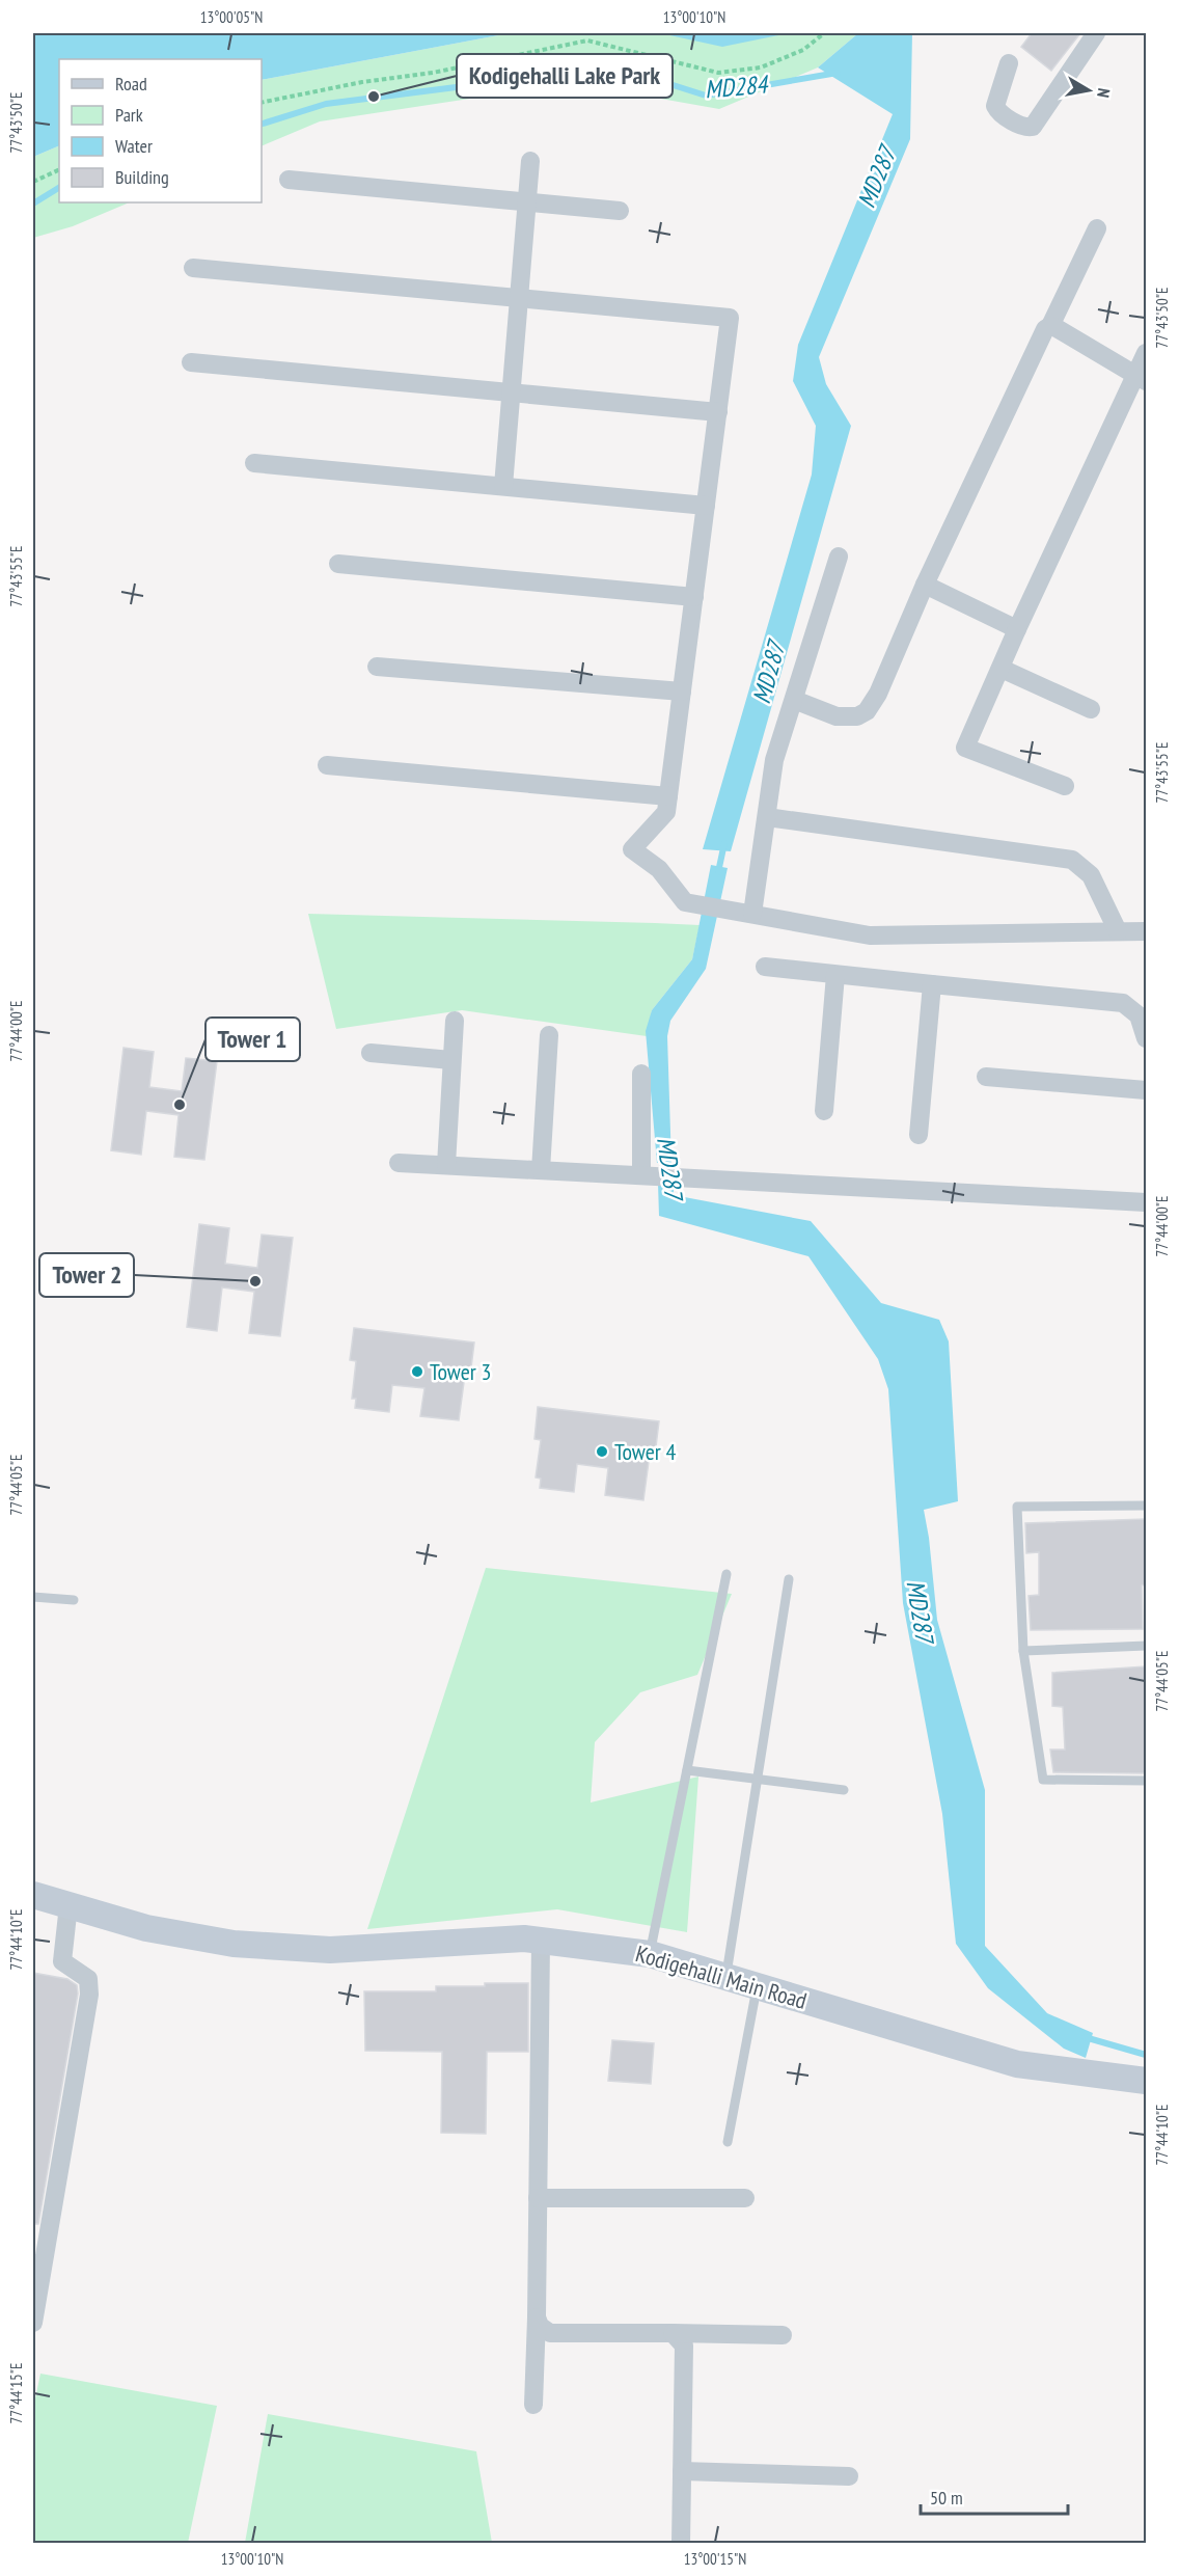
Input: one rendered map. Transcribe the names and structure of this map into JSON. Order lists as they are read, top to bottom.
{
  "streets": {
    "street": ["Kodigehalli Main Road"]
  },
  "water": ["MD284", "MD287"],
  "places": [
    "Kodigehalli Lake Park",
    "Tower 1",
    "Tower 2",
    "Tower 3",
    "Tower 4"
  ],
  "legend": [
    "Road",
    "Park",
    "Water",
    "Building"
  ],
  "scale_bar": "50 m",
  "north": "right",
  "coordinates": [
    "13°00'05\"N",
    "13°00'10\"N",
    "77°43'50\"E",
    "77°43'55\"E",
    "77°44'00\"E",
    "77°44'05\"E",
    "77°44'10\"E",
    "77°44'15\"E",
    "13°00'15\"N"
  ]
}
